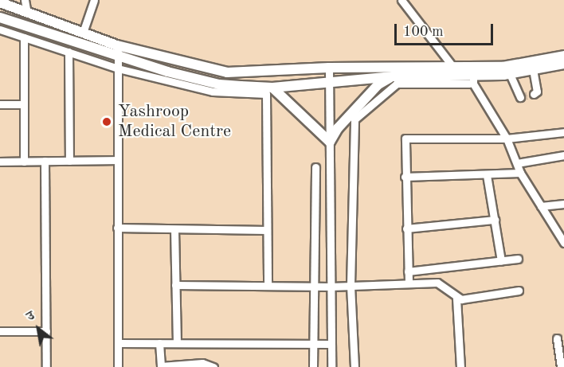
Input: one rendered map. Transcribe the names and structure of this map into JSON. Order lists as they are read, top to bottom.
{
  "places": ["Yashroop Medical Centre"],
  "scale_bar": "100 m",
  "north": "top left"
}
